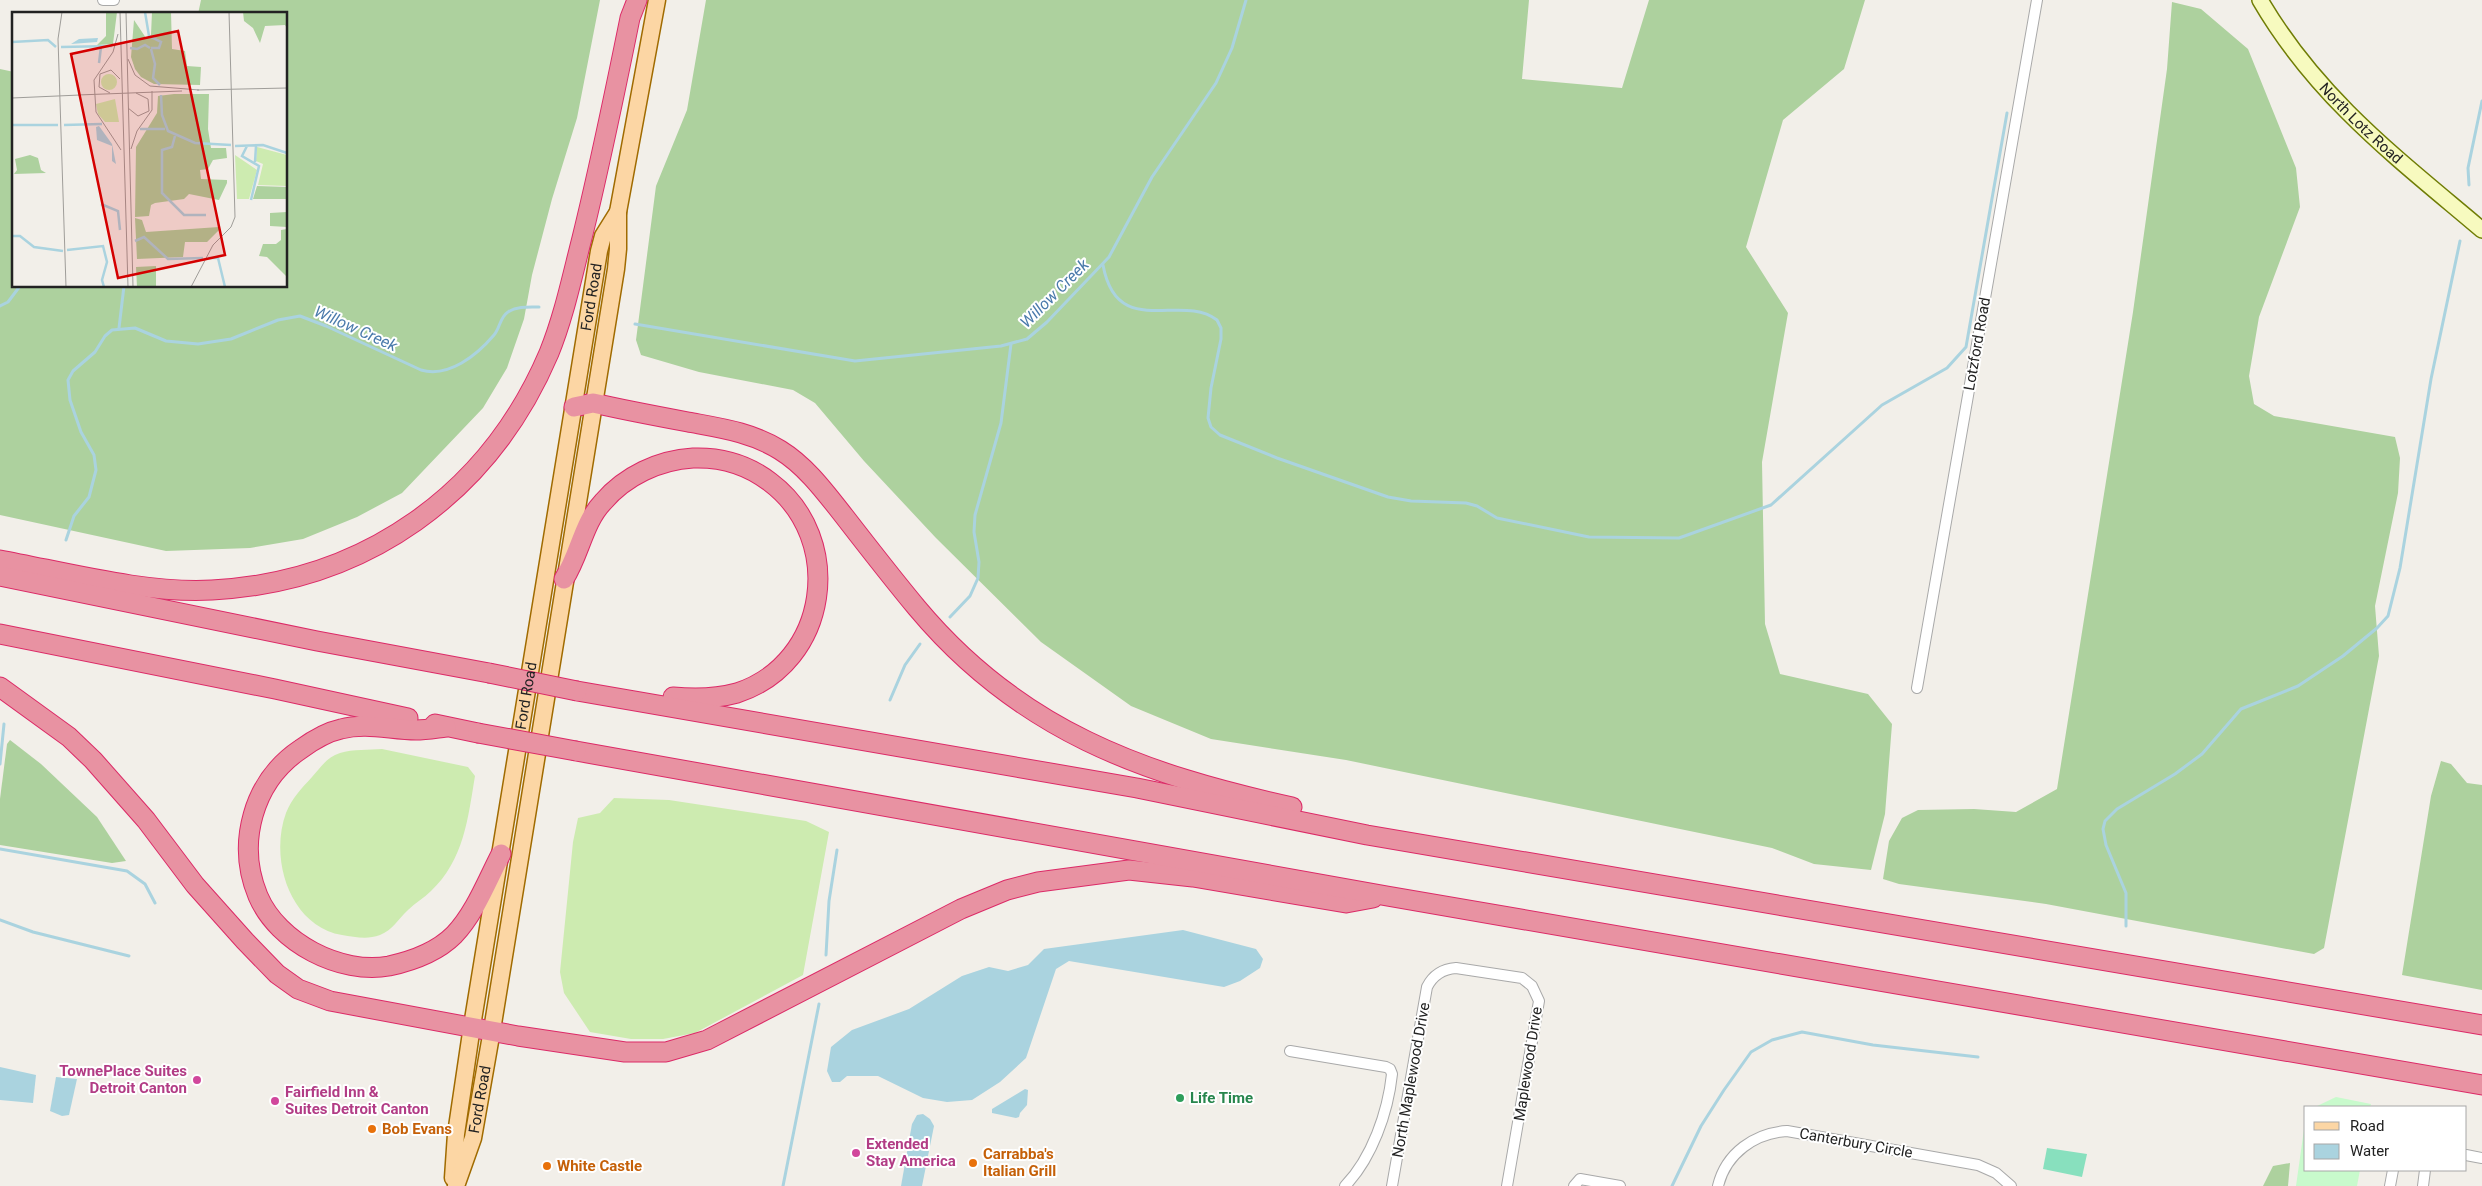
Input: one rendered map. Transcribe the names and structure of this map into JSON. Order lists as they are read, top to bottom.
{
  "streets": {
    "main road": ["Ford Road"],
    "street": [
      "North Lotz Road",
      "Lotzford Road",
      "Maplewood Drive",
      "North Maplewood Drive",
      "Canterbury Circle"
    ]
  },
  "crossings": [
    ["Maplewood Drive", "North Maplewood Drive"]
  ],
  "water": ["Willow Creek"],
  "places": [
    "TownePlace Suites Detroit Canton",
    "Life Time",
    "Fairfield Inn & Suites Detroit Canton",
    "Bob Evans",
    "Extended Stay America",
    "Carrabba's Italian Grill",
    "White Castle"
  ],
  "legend": ["Road", "Water"]
}
